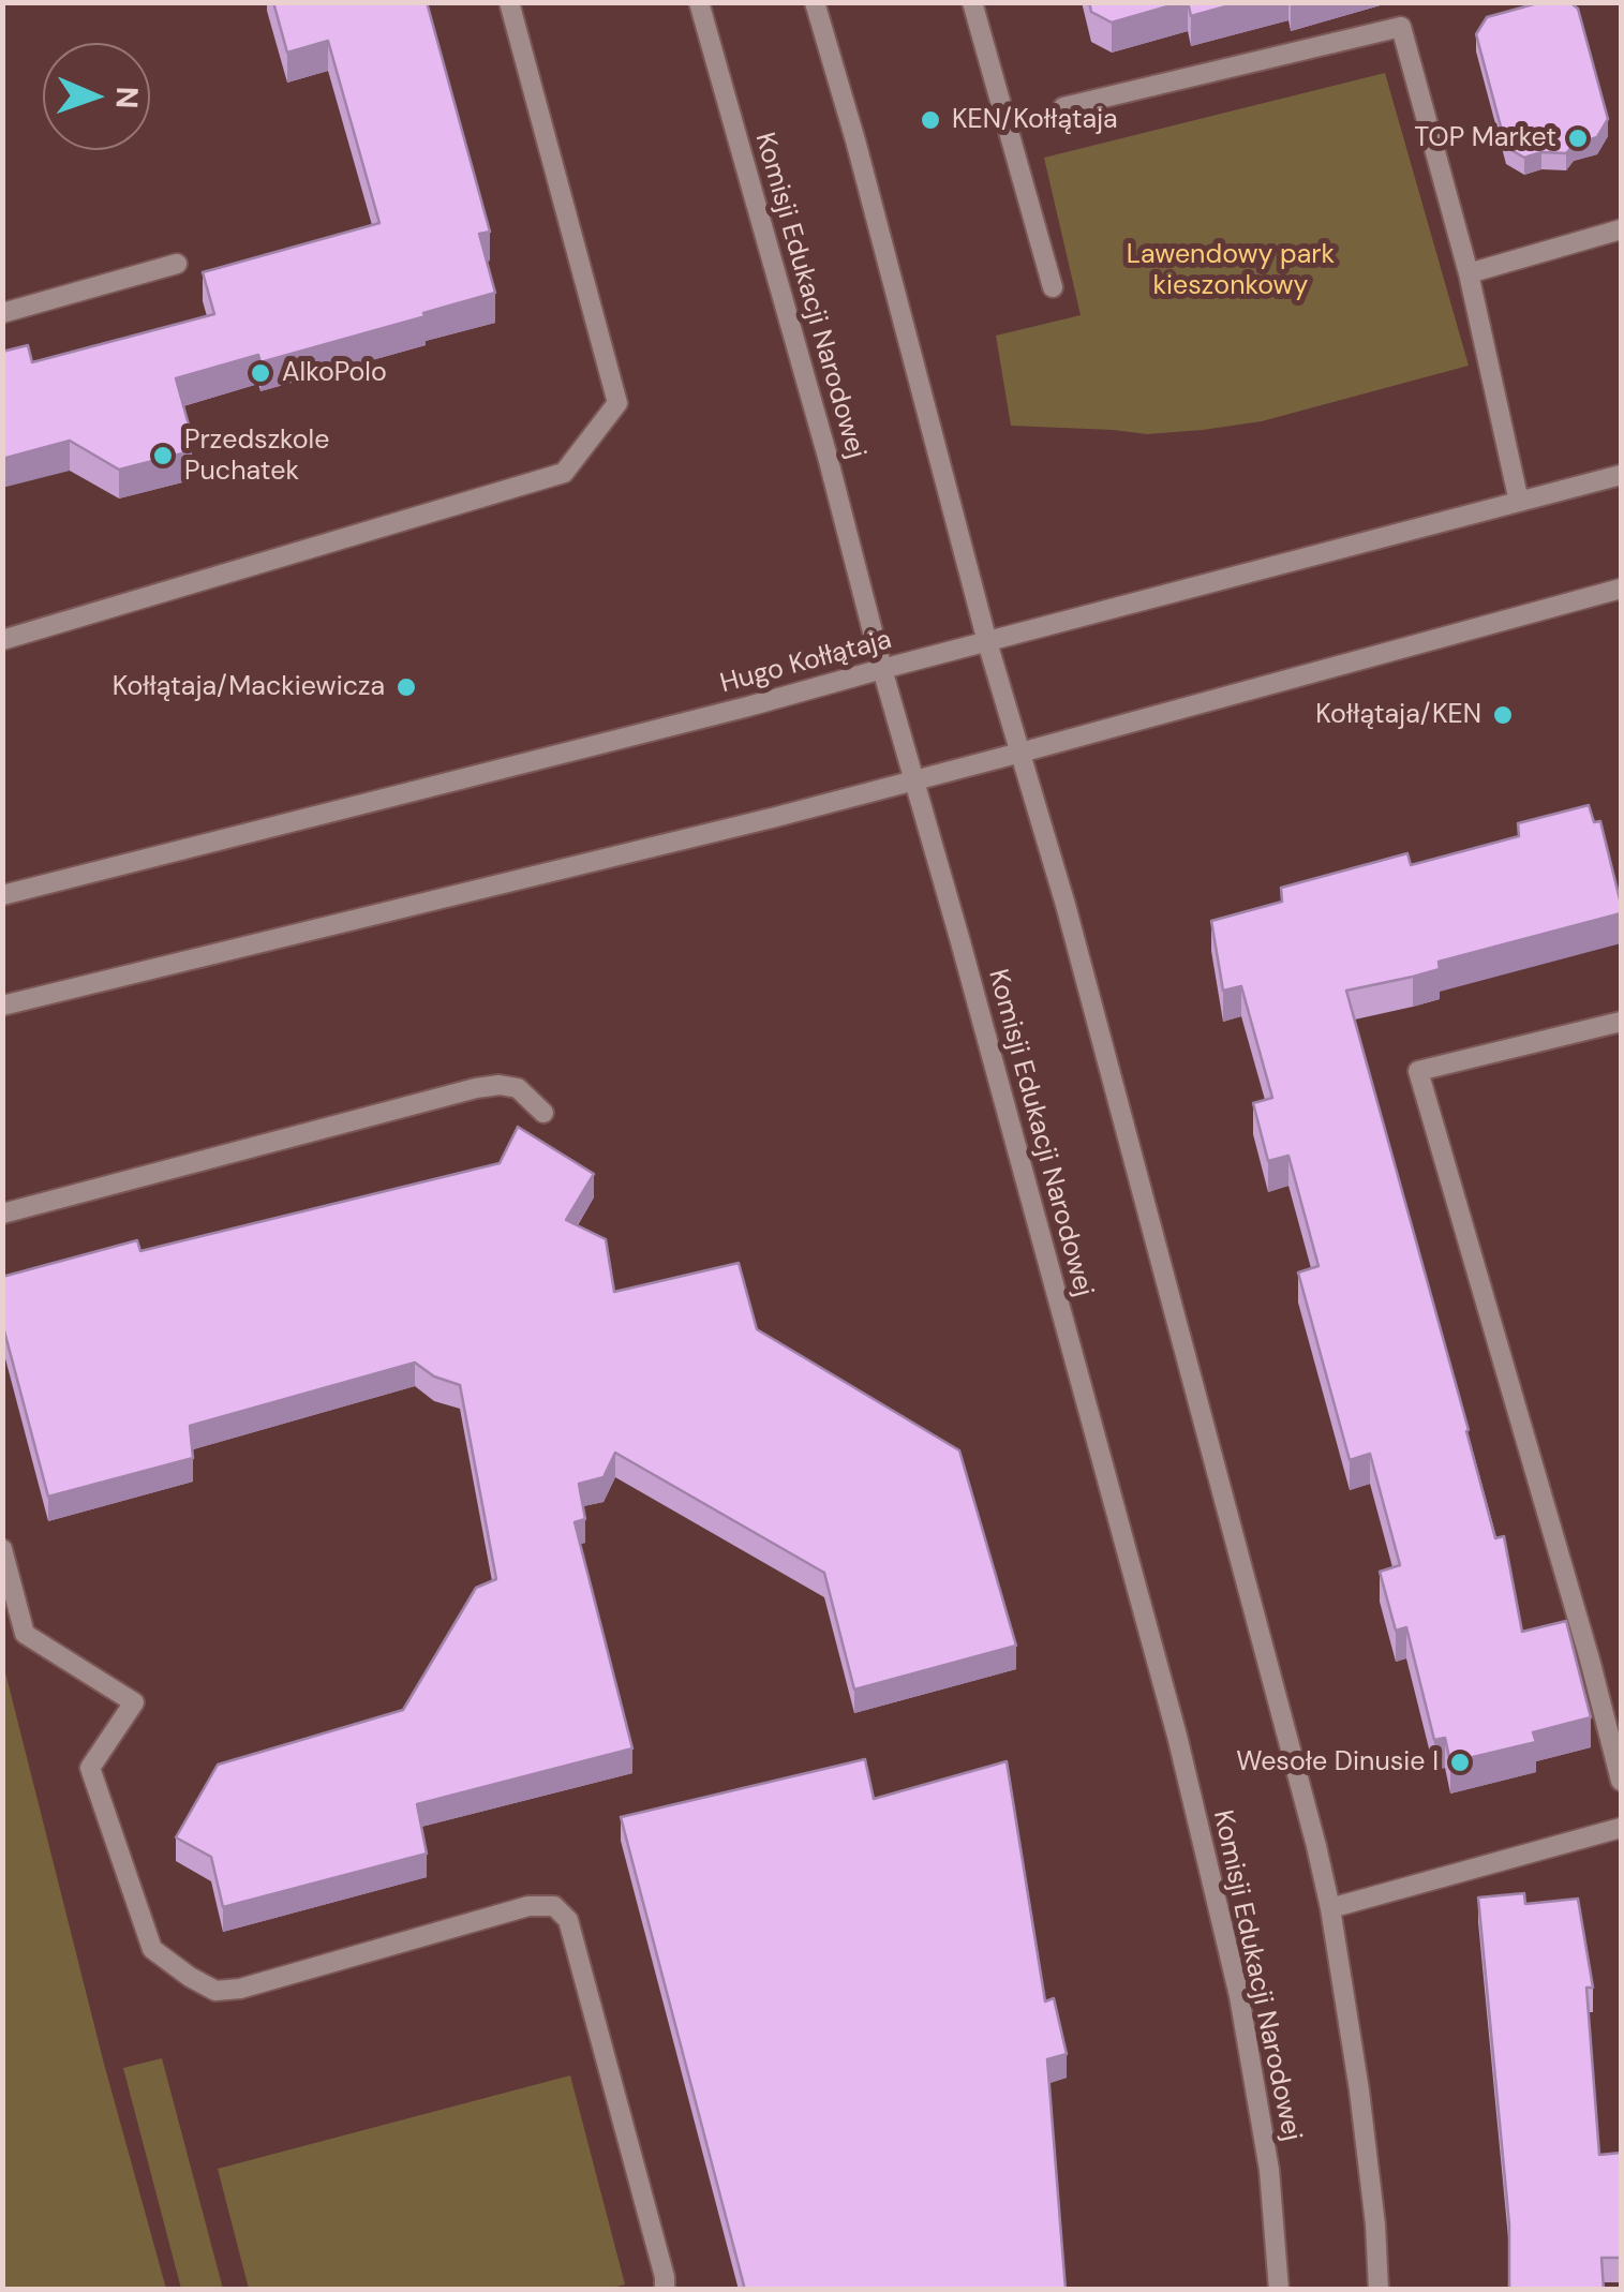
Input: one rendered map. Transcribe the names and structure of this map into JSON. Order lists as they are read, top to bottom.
{
  "streets": {
    "street": ["Komisji Edukacji Narodowej", "Hugo Kołłątaja"]
  },
  "crossings": [
    ["Komisji Edukacji Narodowej", "Hugo Kołłątaja"]
  ],
  "parks": ["Lawendowy park kieszonkowy"],
  "places": [
    "KEN/Kołłątaja",
    "TOP Market",
    "AlkoPolo",
    "Przedszkole Puchatek",
    "Kołłątaja/Mackiewicza",
    "Kołłątaja/KEN",
    "Wesołe Dinusie I"
  ],
  "north": "right"
}
